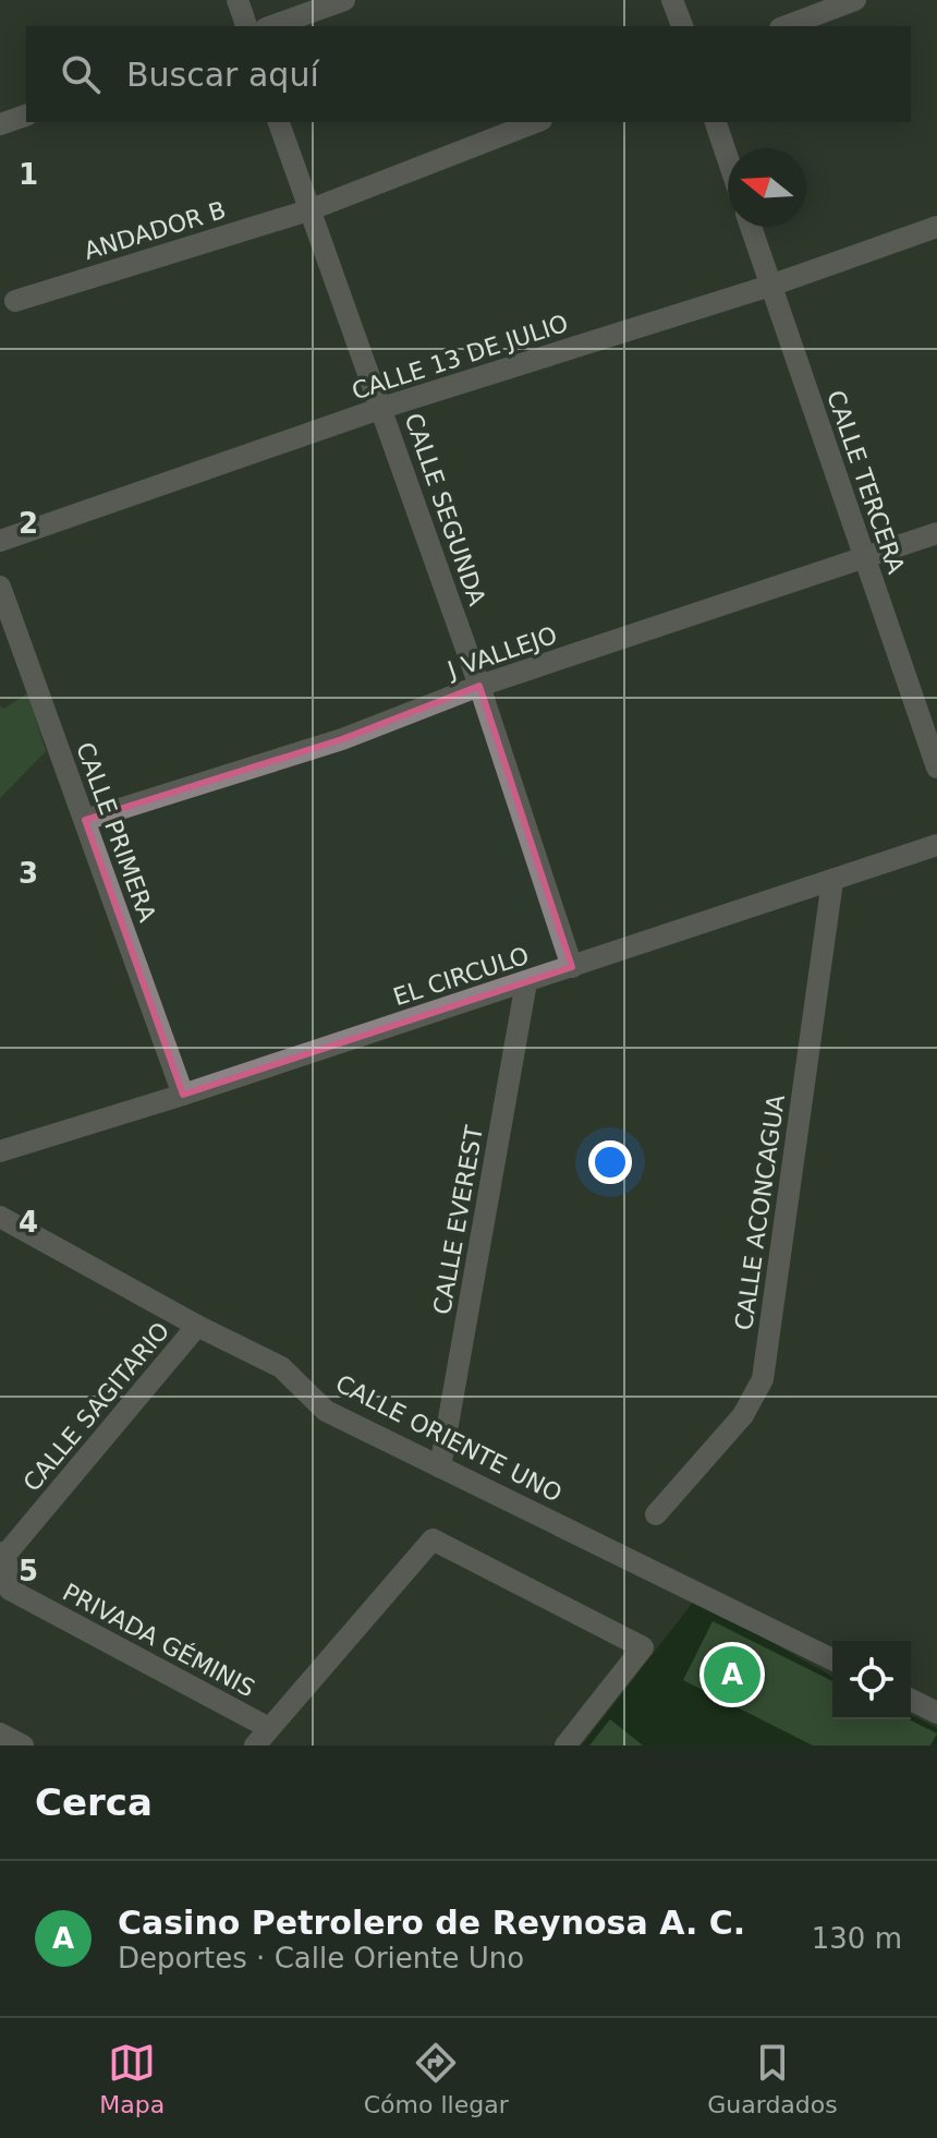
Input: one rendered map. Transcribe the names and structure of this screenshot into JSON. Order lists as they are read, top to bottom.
{
  "streets": {
    "street": [
      "ANDADOR B",
      "CALLE 13 DE JULIO",
      "CALLE TERCERA",
      "CALLE SEGUNDA",
      "J VALLEJO",
      "CALLE PRIMERA",
      "EL CIRCULO",
      "CALLE ACONCAGUA",
      "CALLE EVEREST",
      "CALLE SAGITARIO",
      "CALLE ORIENTE UNO",
      "PRIVADA GÉMINIS"
    ]
  },
  "crossings": [
    ["ANDADOR B", "CALLE SEGUNDA"],
    ["CALLE 13 DE JULIO", "CALLE TERCERA"],
    ["CALLE 13 DE JULIO", "CALLE SEGUNDA"],
    ["CALLE TERCERA", "J VALLEJO"],
    ["CALLE SEGUNDA", "J VALLEJO"],
    ["CALLE SEGUNDA", "EL CIRCULO"],
    ["J VALLEJO", "CALLE PRIMERA"],
    ["CALLE PRIMERA", "EL CIRCULO"],
    ["EL CIRCULO", "CALLE ACONCAGUA"],
    ["EL CIRCULO", "CALLE EVEREST"],
    ["CALLE EVEREST", "CALLE ORIENTE UNO"],
    ["CALLE SAGITARIO", "CALLE ORIENTE UNO"],
    ["CALLE SAGITARIO", "PRIVADA GÉMINIS"]
  ],
  "north": "left",
  "page": {
    "search": "Buscar aquí",
    "pins": "A",
    "heading": "Cerca",
    "list": [
      {
        "mark": "A",
        "name": "Casino Petrolero de Reynosa A. C.",
        "note": "Deportes · Calle Oriente Uno",
        "value": "130 m"
      }
    ],
    "nav": ["Mapa", "Cómo llegar", "Guardados"]
  },
  "grid": {
    "rows": [
      "1",
      "2",
      "3",
      "4",
      "5"
    ]
  }
}
